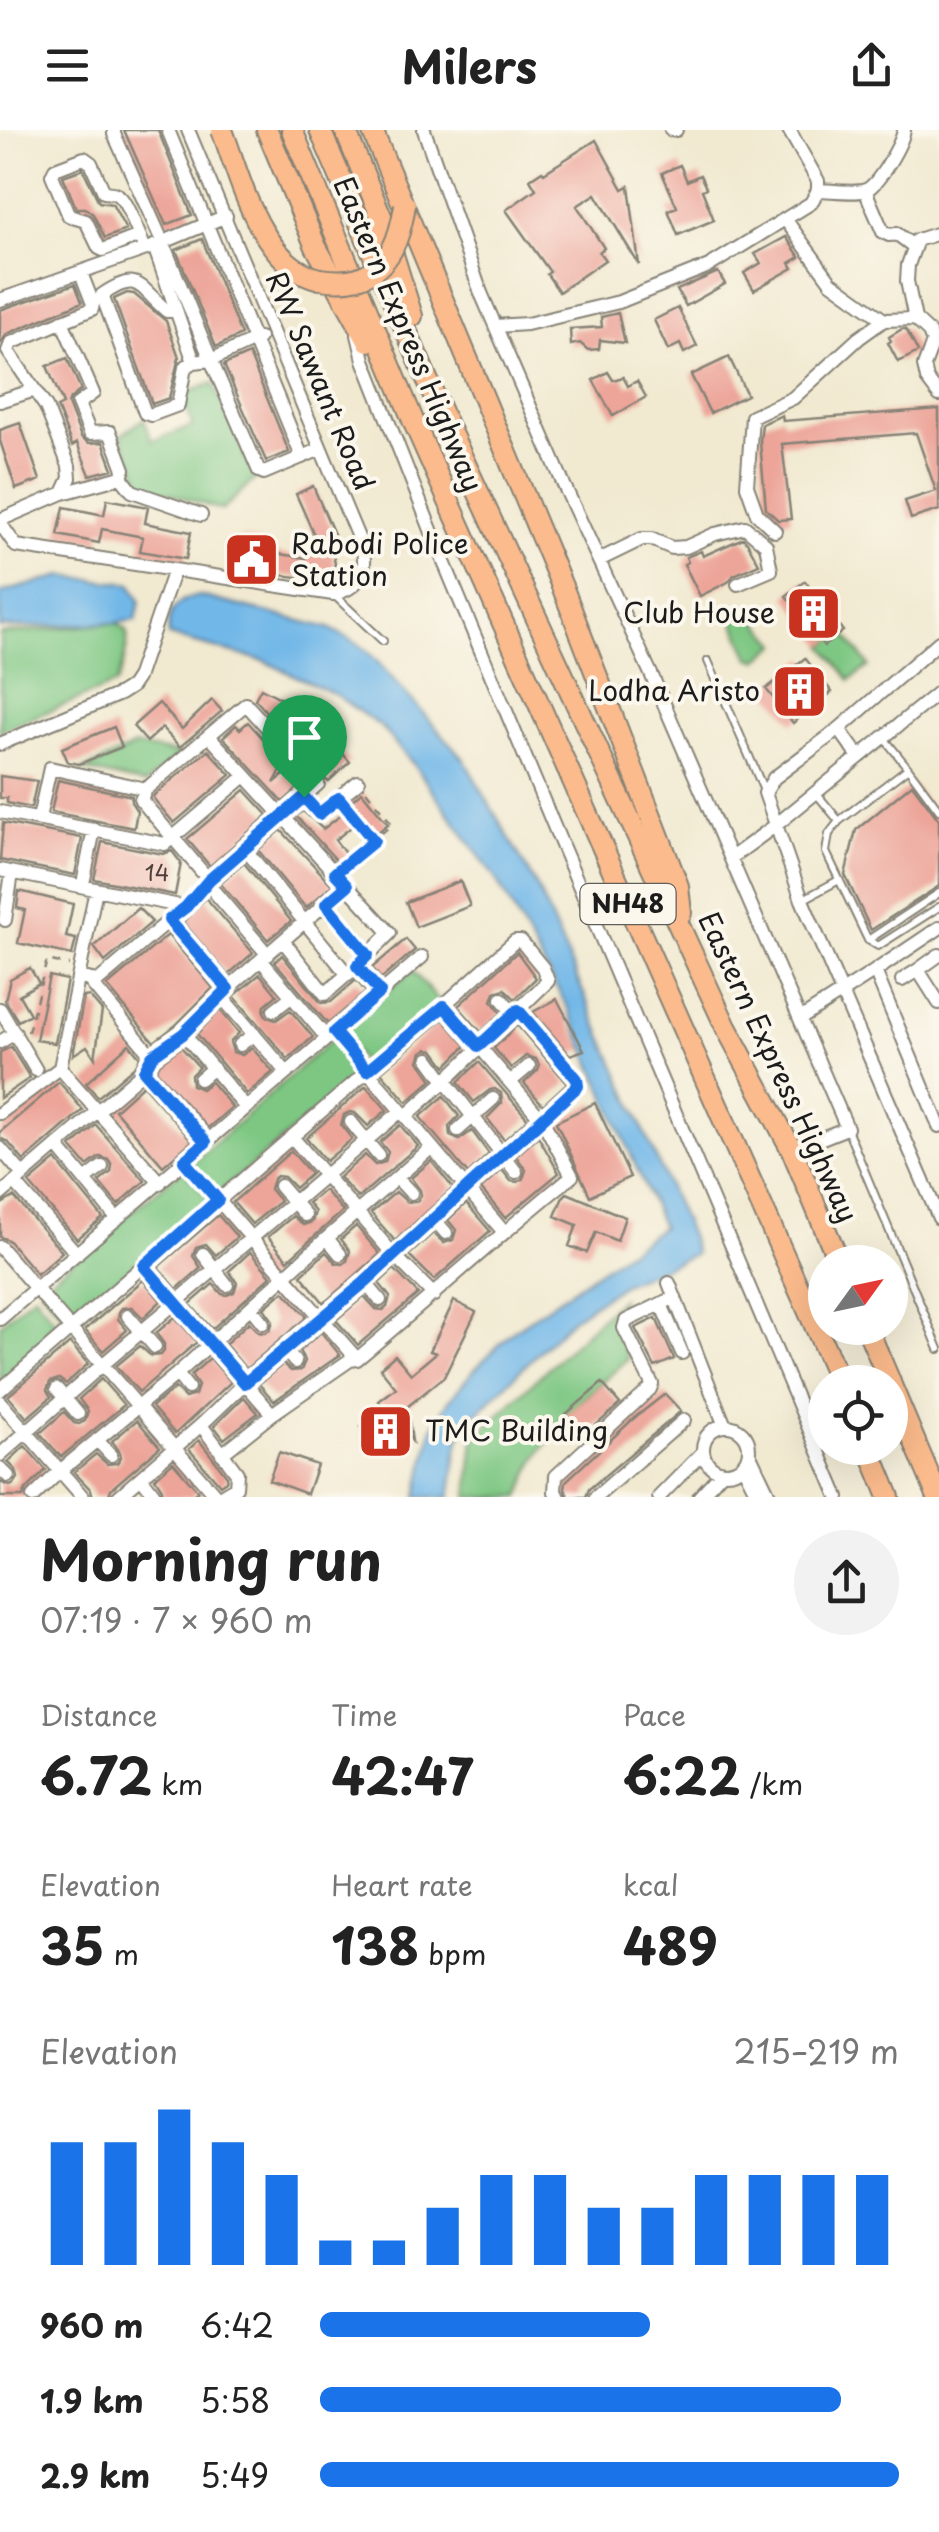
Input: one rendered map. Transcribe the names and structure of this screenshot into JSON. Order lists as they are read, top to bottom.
{
  "streets": {
    "highway": ["Eastern Express Highway", "NH48"],
    "street": ["RW Sawant Road"]
  },
  "places": {
    "public building": ["Rabodi Police Station"],
    "building": ["Club House", "Lodha Aristo", "TMC Building"]
  },
  "house_numbers": ["14"],
  "north": "top right",
  "page": {
    "header": "Milers",
    "heading": ["Morning run", "07:19 · 7 × 960 m"],
    "stats": [
      ["Distance", "6.72 km"],
      ["Time", "42:47"],
      ["Pace", "6:22 /km"],
      ["Elevation", "35 m"],
      ["Heart rate", "138 bpm"],
      ["kcal", "489"]
    ],
    "chart": ["Elevation", "215–219 m"],
    "list": [
      {
        "name": "960 m",
        "note": "6:42"
      },
      {
        "name": "1.9 km",
        "note": "5:58"
      },
      {
        "name": "2.9 km",
        "note": "5:49"
      }
    ]
  }
}
